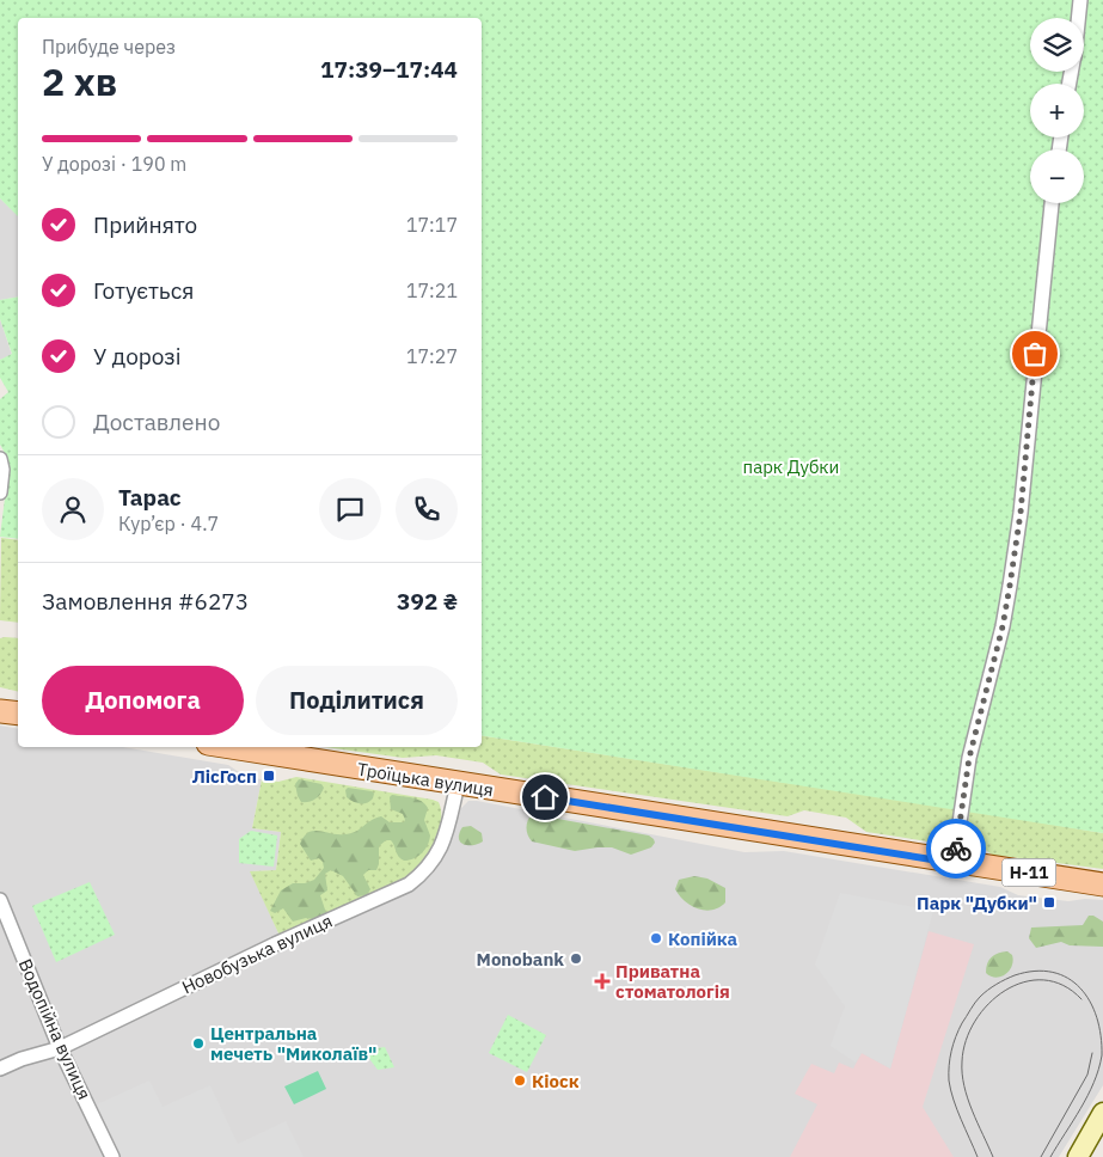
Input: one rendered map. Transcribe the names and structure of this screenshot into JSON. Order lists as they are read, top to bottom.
{
  "streets": {
    "main road": ["Троїцька вулиця", "Н-11"],
    "street": ["Новобузька вулиця", "Водопійна вулиця"]
  },
  "crossings": [
    ["Троїцька вулиця", "Новобузька вулиця"],
    ["Новобузька вулиця", "Водопійна вулиця"]
  ],
  "parks": ["парк Дубки"],
  "places": {
    "transit": ["ЛісГосп", "Парк \"Дубки\""],
    "other": [
      "Копійка",
      "Monobank",
      "Центральна мечеть \"Миколаїв\"",
      "Кіоск"
    ],
    "health": ["Приватна стоматологія"]
  },
  "page": {
    "map_buttons": ["+", "−"],
    "heading": ["2 хв", "Прибуде через", "17:39–17:44"],
    "panel": [
      "Тарас",
      "Кур’єр · 4.7",
      "Замовлення #6273",
      "392 ₴"
    ],
    "bar": "У дорозі · 190 m",
    "list": [
      ["Прийнято", "17:17"],
      ["Готується", "17:21"],
      ["У дорозі", "17:27"],
      "Доставлено"
    ],
    "buttons": ["Допомога", "Поділитися"]
  }
}
